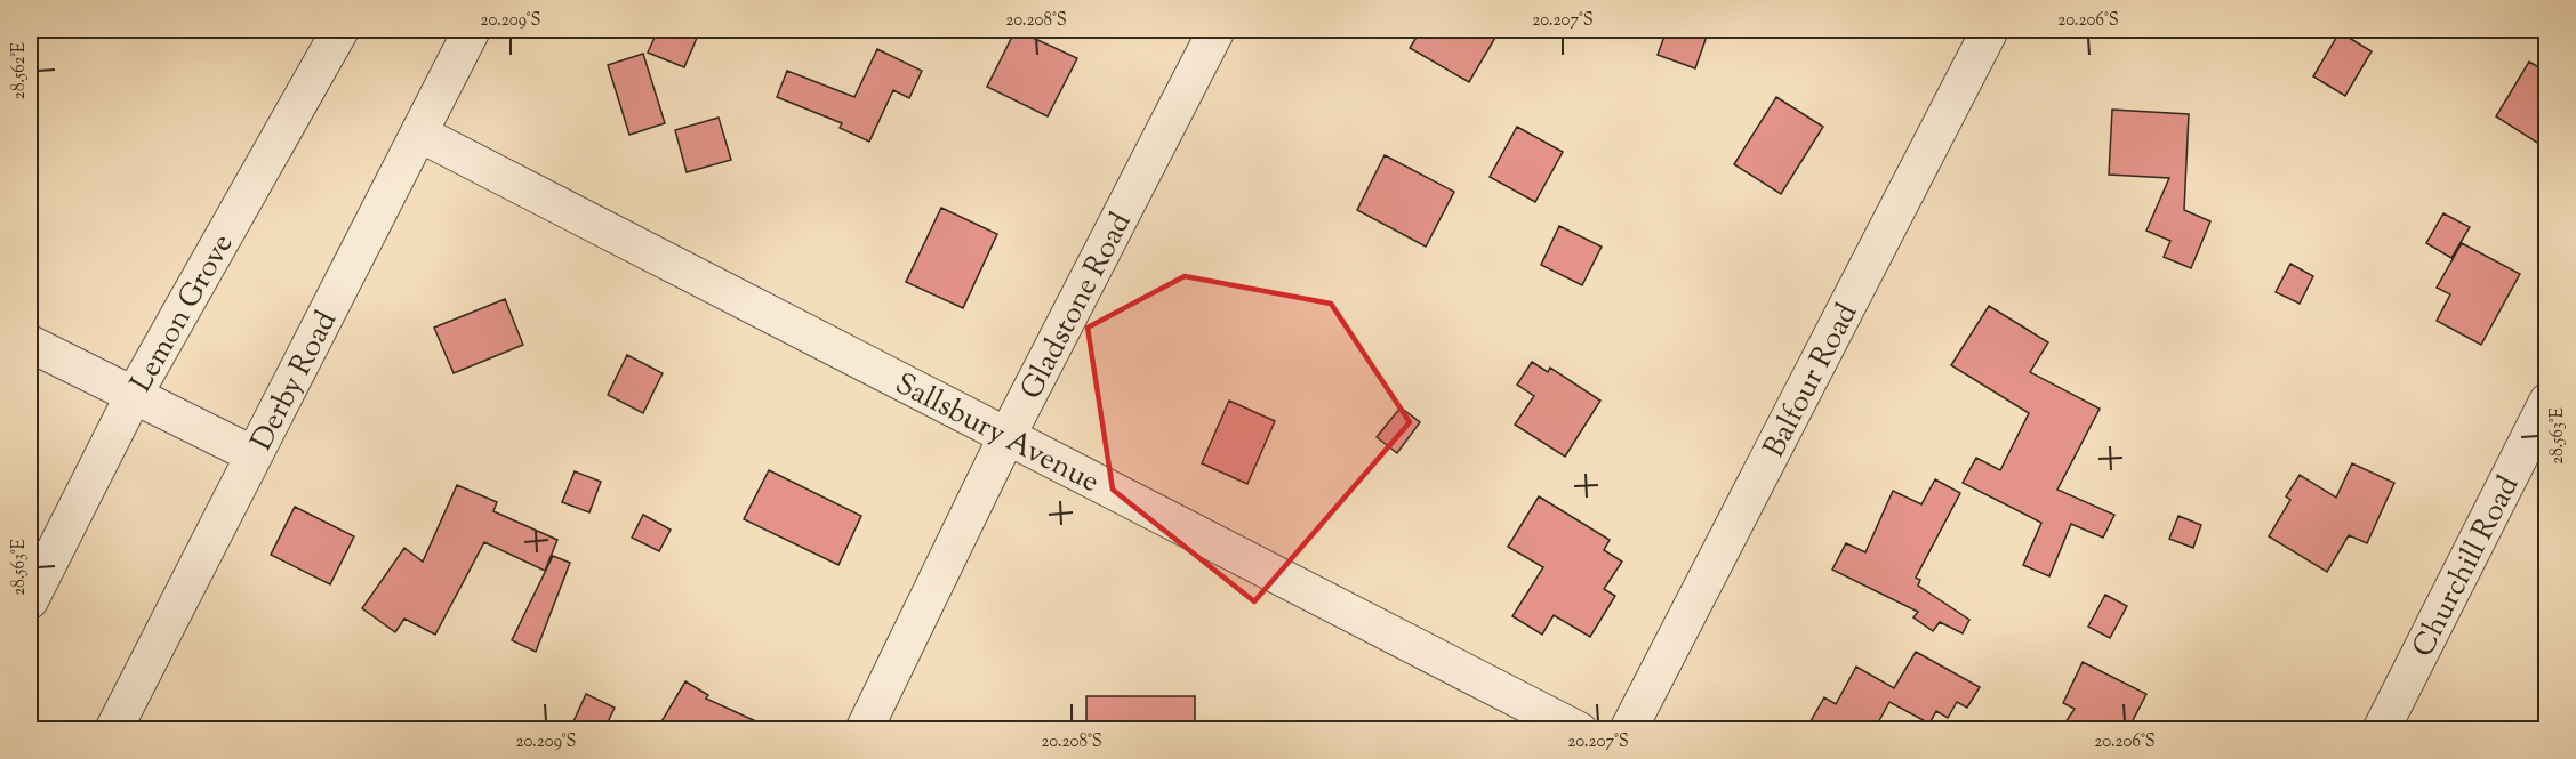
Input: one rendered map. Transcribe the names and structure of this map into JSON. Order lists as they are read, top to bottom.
{
  "streets": {
    "street": [
      "Gladstone Road",
      "Lemon Grove",
      "Derby Road",
      "Balfour Road",
      "Sallsbury Avenue",
      "Churchill Road"
    ]
  },
  "crossings": [
    ["Gladstone Road", "Sallsbury Avenue"],
    ["Derby Road", "Sallsbury Avenue"]
  ],
  "coordinates": [
    "20.209°S",
    "20.208°S",
    "20.207°S",
    "20.206°S",
    "28.562°E",
    "28.563°E"
  ]
}
